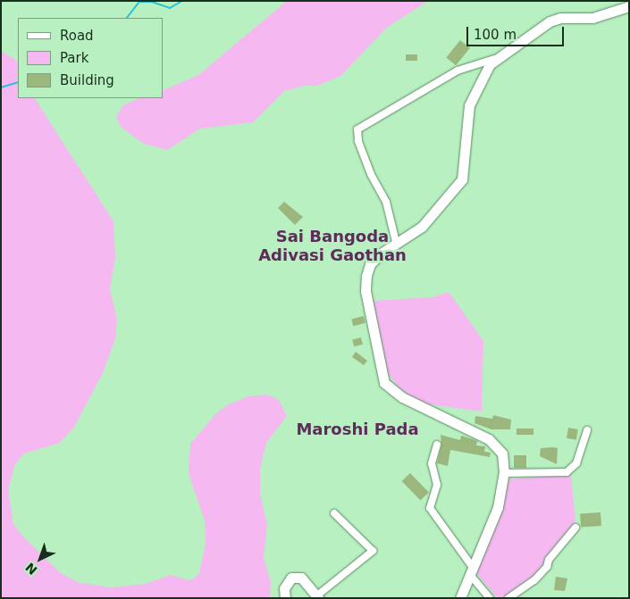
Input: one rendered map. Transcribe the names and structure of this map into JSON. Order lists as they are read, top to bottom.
{
  "districts": ["Sai Bangoda Adivasi Gaothan", "Maroshi Pada"],
  "legend": ["Road", "Park", "Building"],
  "scale_bar": "100 m",
  "north": "bottom left"
}
